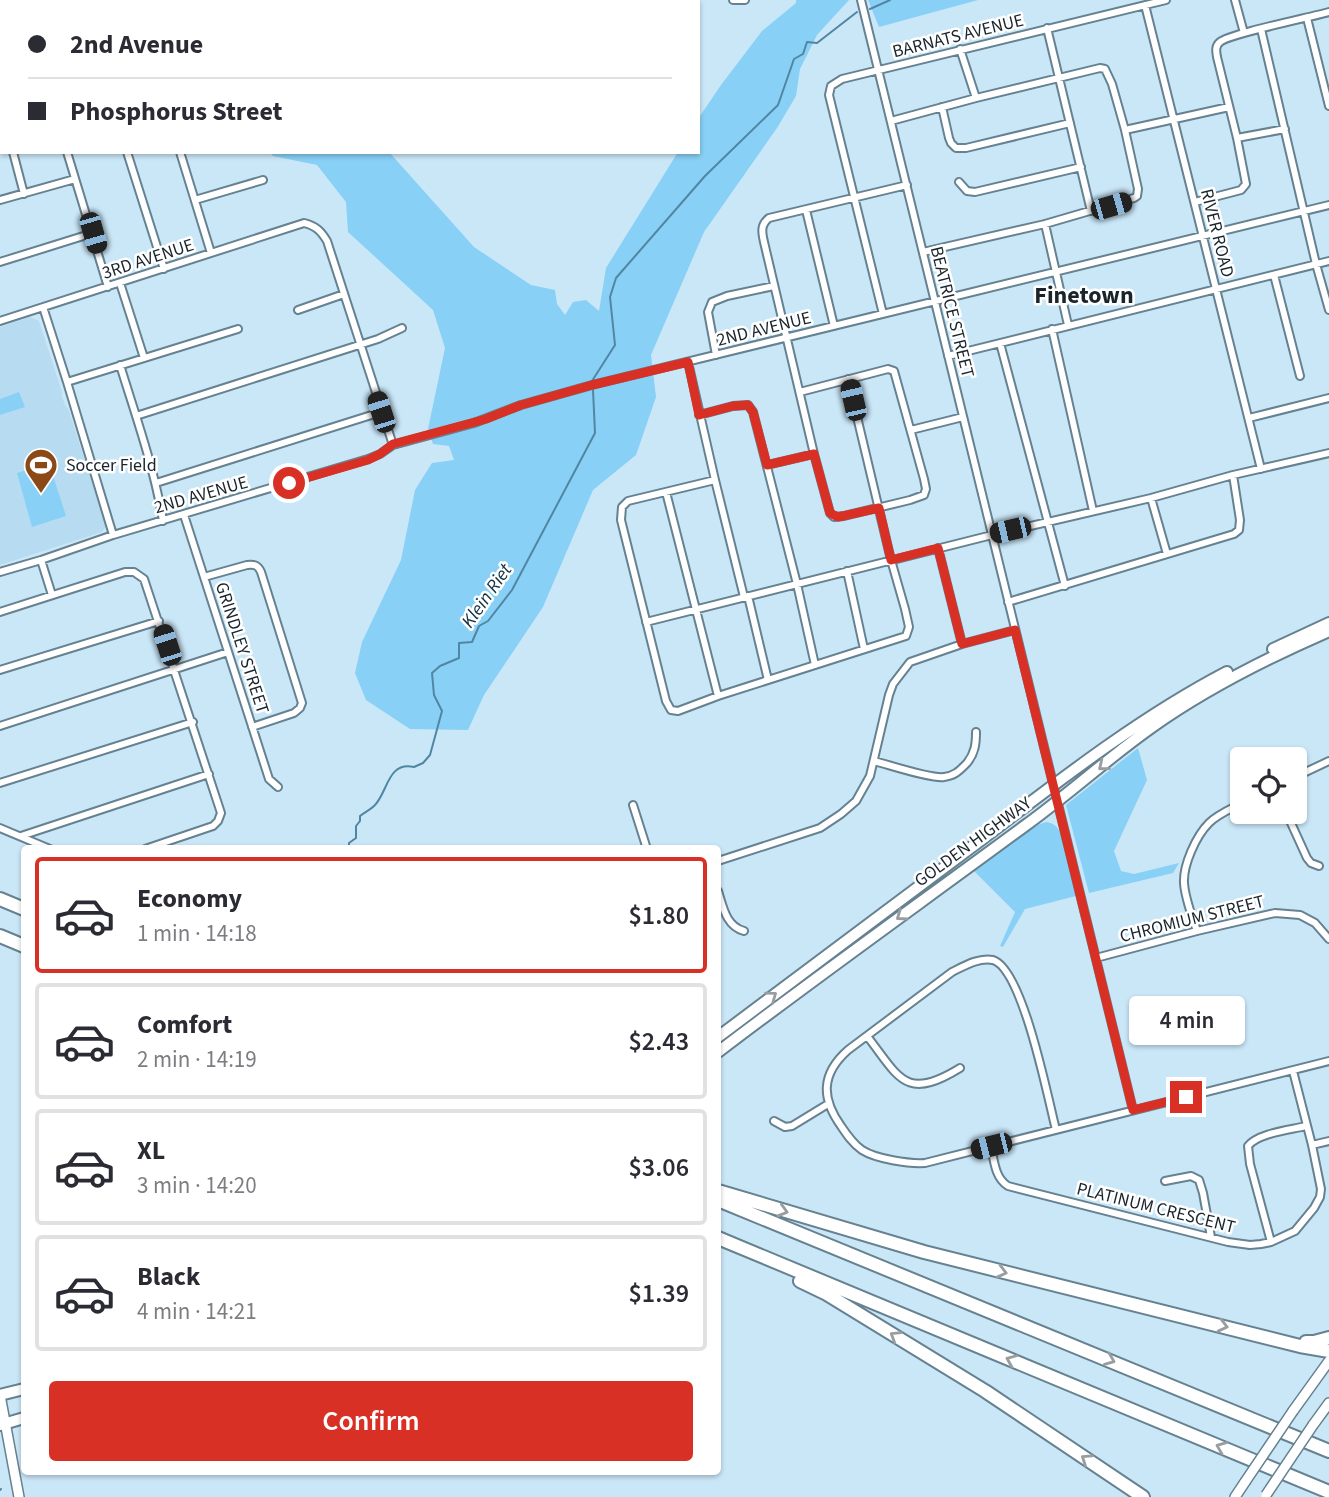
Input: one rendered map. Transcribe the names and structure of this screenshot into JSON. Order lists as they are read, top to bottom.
{
  "streets": {
    "main road": ["GOLDEN HIGHWAY"],
    "street": [
      "BARNATS AVENUE",
      "RIVER ROAD",
      "3RD AVENUE",
      "BEATRICE STREET",
      "2ND AVENUE",
      "GRINDLEY STREET",
      "CHROMIUM STREET",
      "PLATINUM CRESCENT"
    ]
  },
  "crossings": [
    ["BARNATS AVENUE", "RIVER ROAD"],
    ["BARNATS AVENUE", "BEATRICE STREET"],
    ["RIVER ROAD", "2ND AVENUE"],
    ["BEATRICE STREET", "2ND AVENUE"],
    ["BEATRICE STREET", "GOLDEN HIGHWAY"],
    ["BEATRICE STREET", "CHROMIUM STREET"],
    ["2ND AVENUE", "GRINDLEY STREET"]
  ],
  "districts": ["Finetown"],
  "water": ["Klein Riet"],
  "places": {
    "sports": ["Soccer Field"]
  },
  "page": {
    "banner": ["2nd Avenue", "Phosphorus Street"],
    "list": [
      {
        "name": "Economy",
        "note": "1 min · 14:18",
        "value": "$1.80"
      },
      {
        "name": "Comfort",
        "note": "2 min · 14:19",
        "value": "$2.43"
      },
      {
        "name": "XL",
        "note": "3 min · 14:20",
        "value": "$3.06"
      },
      {
        "name": "Black",
        "note": "4 min · 14:21",
        "value": "$1.39"
      }
    ],
    "bubble": "4 min",
    "buttons": "Confirm"
  }
}
